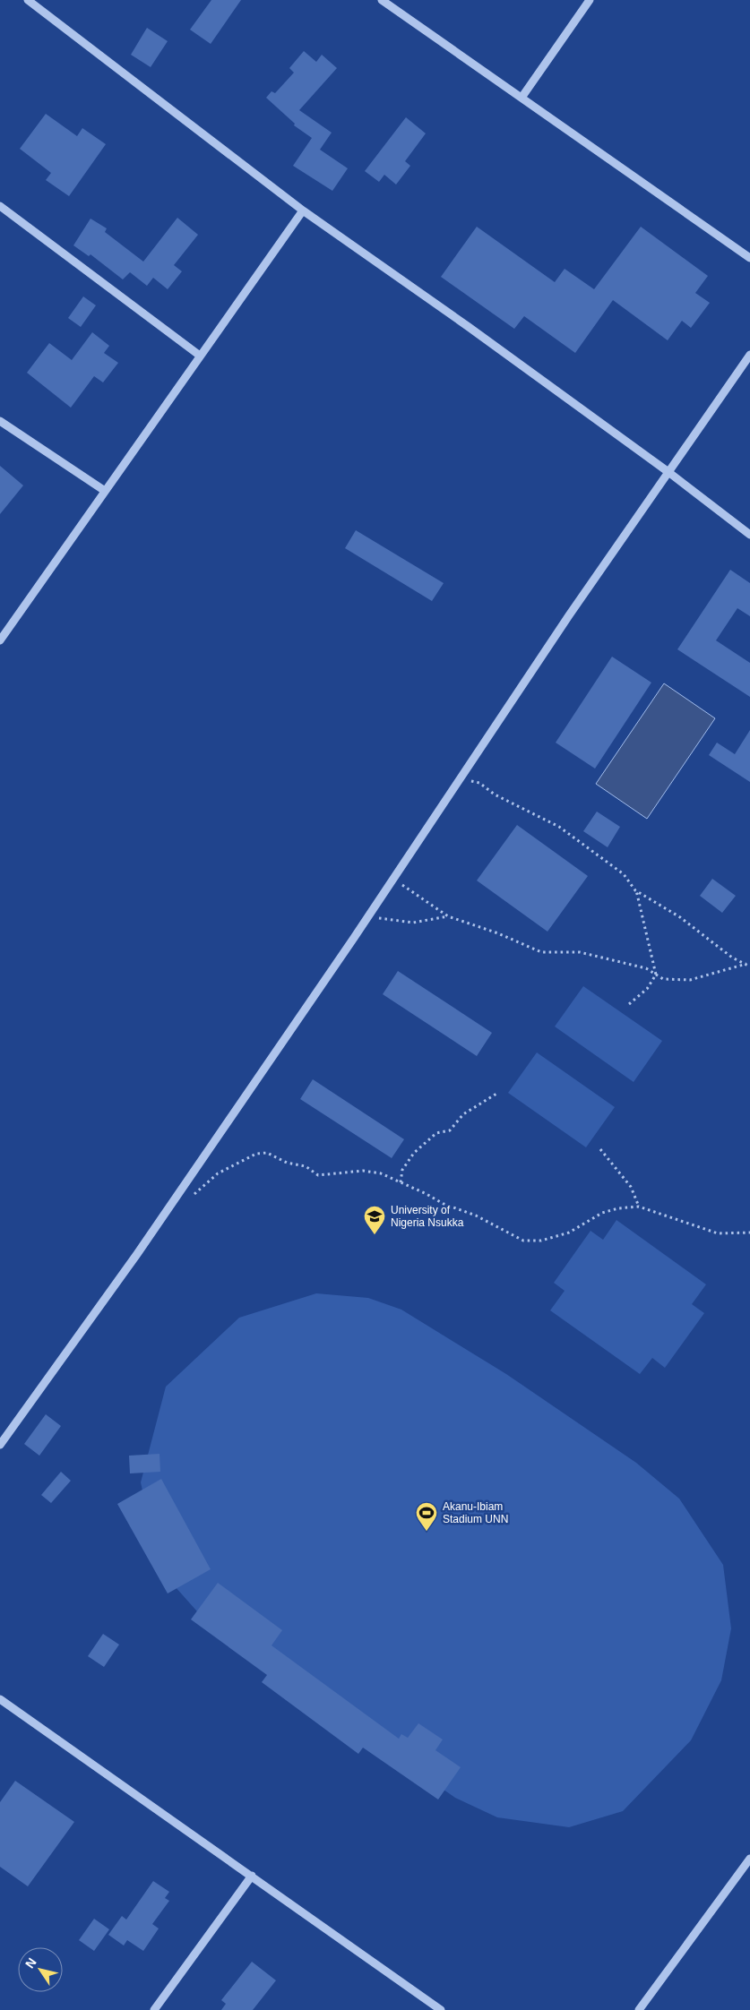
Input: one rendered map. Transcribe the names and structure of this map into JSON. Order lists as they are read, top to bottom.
{
  "places": {
    "school or university": ["University of Nigeria Nsukka"],
    "sports": ["Akanu-Ibiam Stadium UNN"]
  },
  "north": "top left"
}
